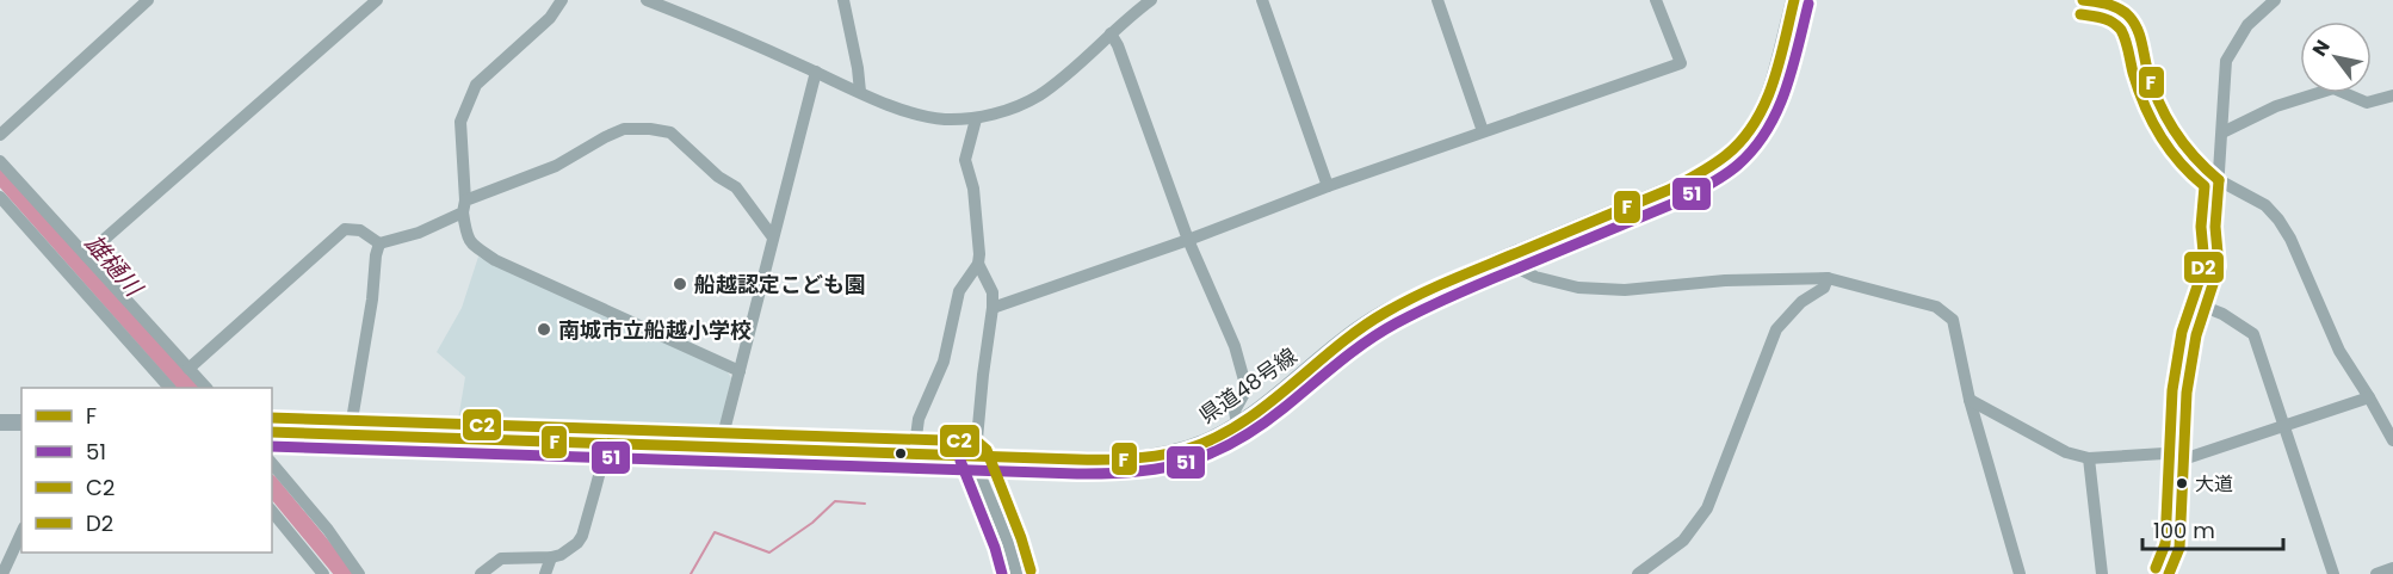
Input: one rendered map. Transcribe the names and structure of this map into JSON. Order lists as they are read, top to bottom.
{
  "streets": {
    "main road": ["県道48号線"]
  },
  "water": ["雄樋川"],
  "places": ["船越認定こども園", "南城市立船越小学校", "大道"],
  "lines": [
    "transit line F",
    "transit line 51",
    "transit line D2",
    "transit line C2"
  ],
  "legend": [
    "F",
    "51",
    "C2",
    "D2"
  ],
  "scale_bar": "100 m",
  "north": "top left"
}
